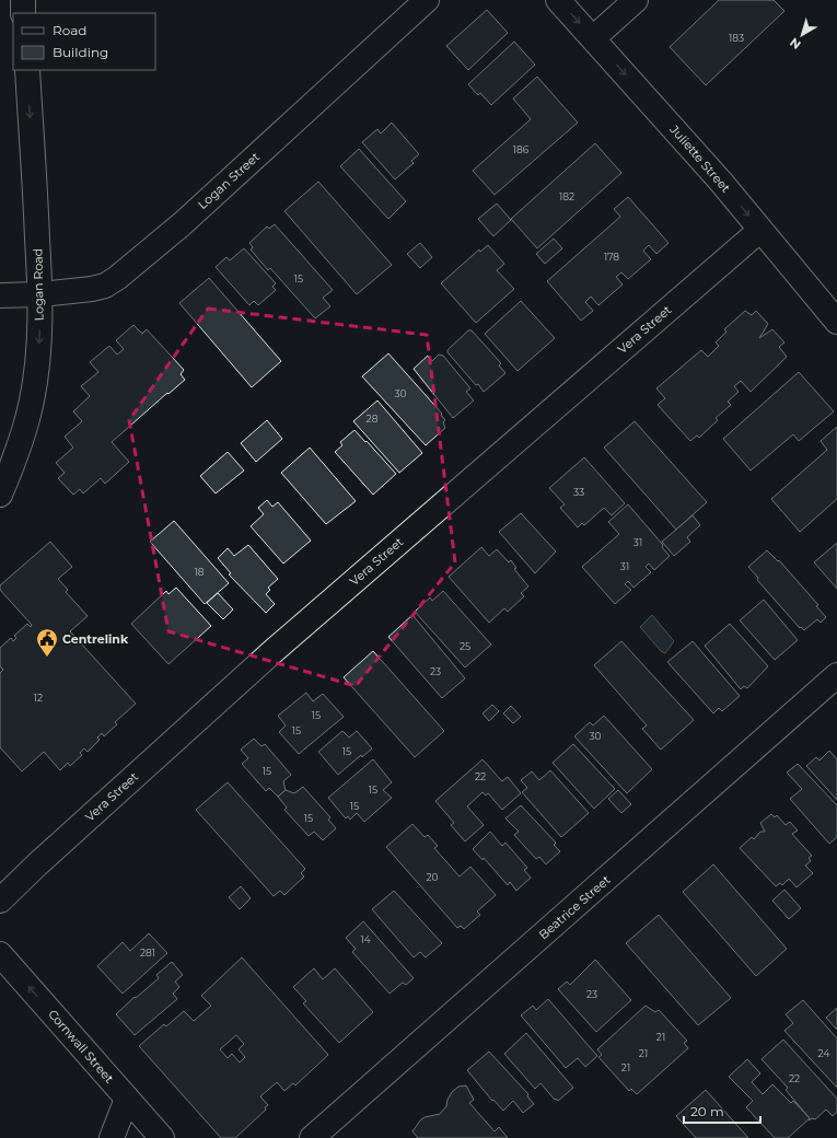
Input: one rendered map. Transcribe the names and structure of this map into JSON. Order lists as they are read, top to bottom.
{
  "streets": {
    "street": [
      "Juliette Street",
      "Logan Street",
      "Logan Road",
      "Vera Street",
      "Beatrice Street",
      "Cornwall Street"
    ]
  },
  "crossings": [
    ["Juliette Street", "Vera Street"],
    ["Logan Street", "Logan Road"]
  ],
  "one_way": ["Juliette Street", "Logan Road", "Cornwall Street"],
  "places": {
    "public building": ["Centrelink"]
  },
  "house_numbers": [
    "183",
    "186",
    "182",
    "178",
    "15",
    "30",
    "28",
    "33",
    "31",
    "31",
    "18",
    "25",
    "23",
    "12",
    "15",
    "15",
    "30",
    "15",
    "15",
    "22",
    "15",
    "15",
    "15",
    "20",
    "14",
    "281",
    "23",
    "21",
    "21",
    "24",
    "21",
    "22"
  ],
  "legend": ["Road", "Building"],
  "scale_bar": "20 m",
  "north": "bottom left"
}
